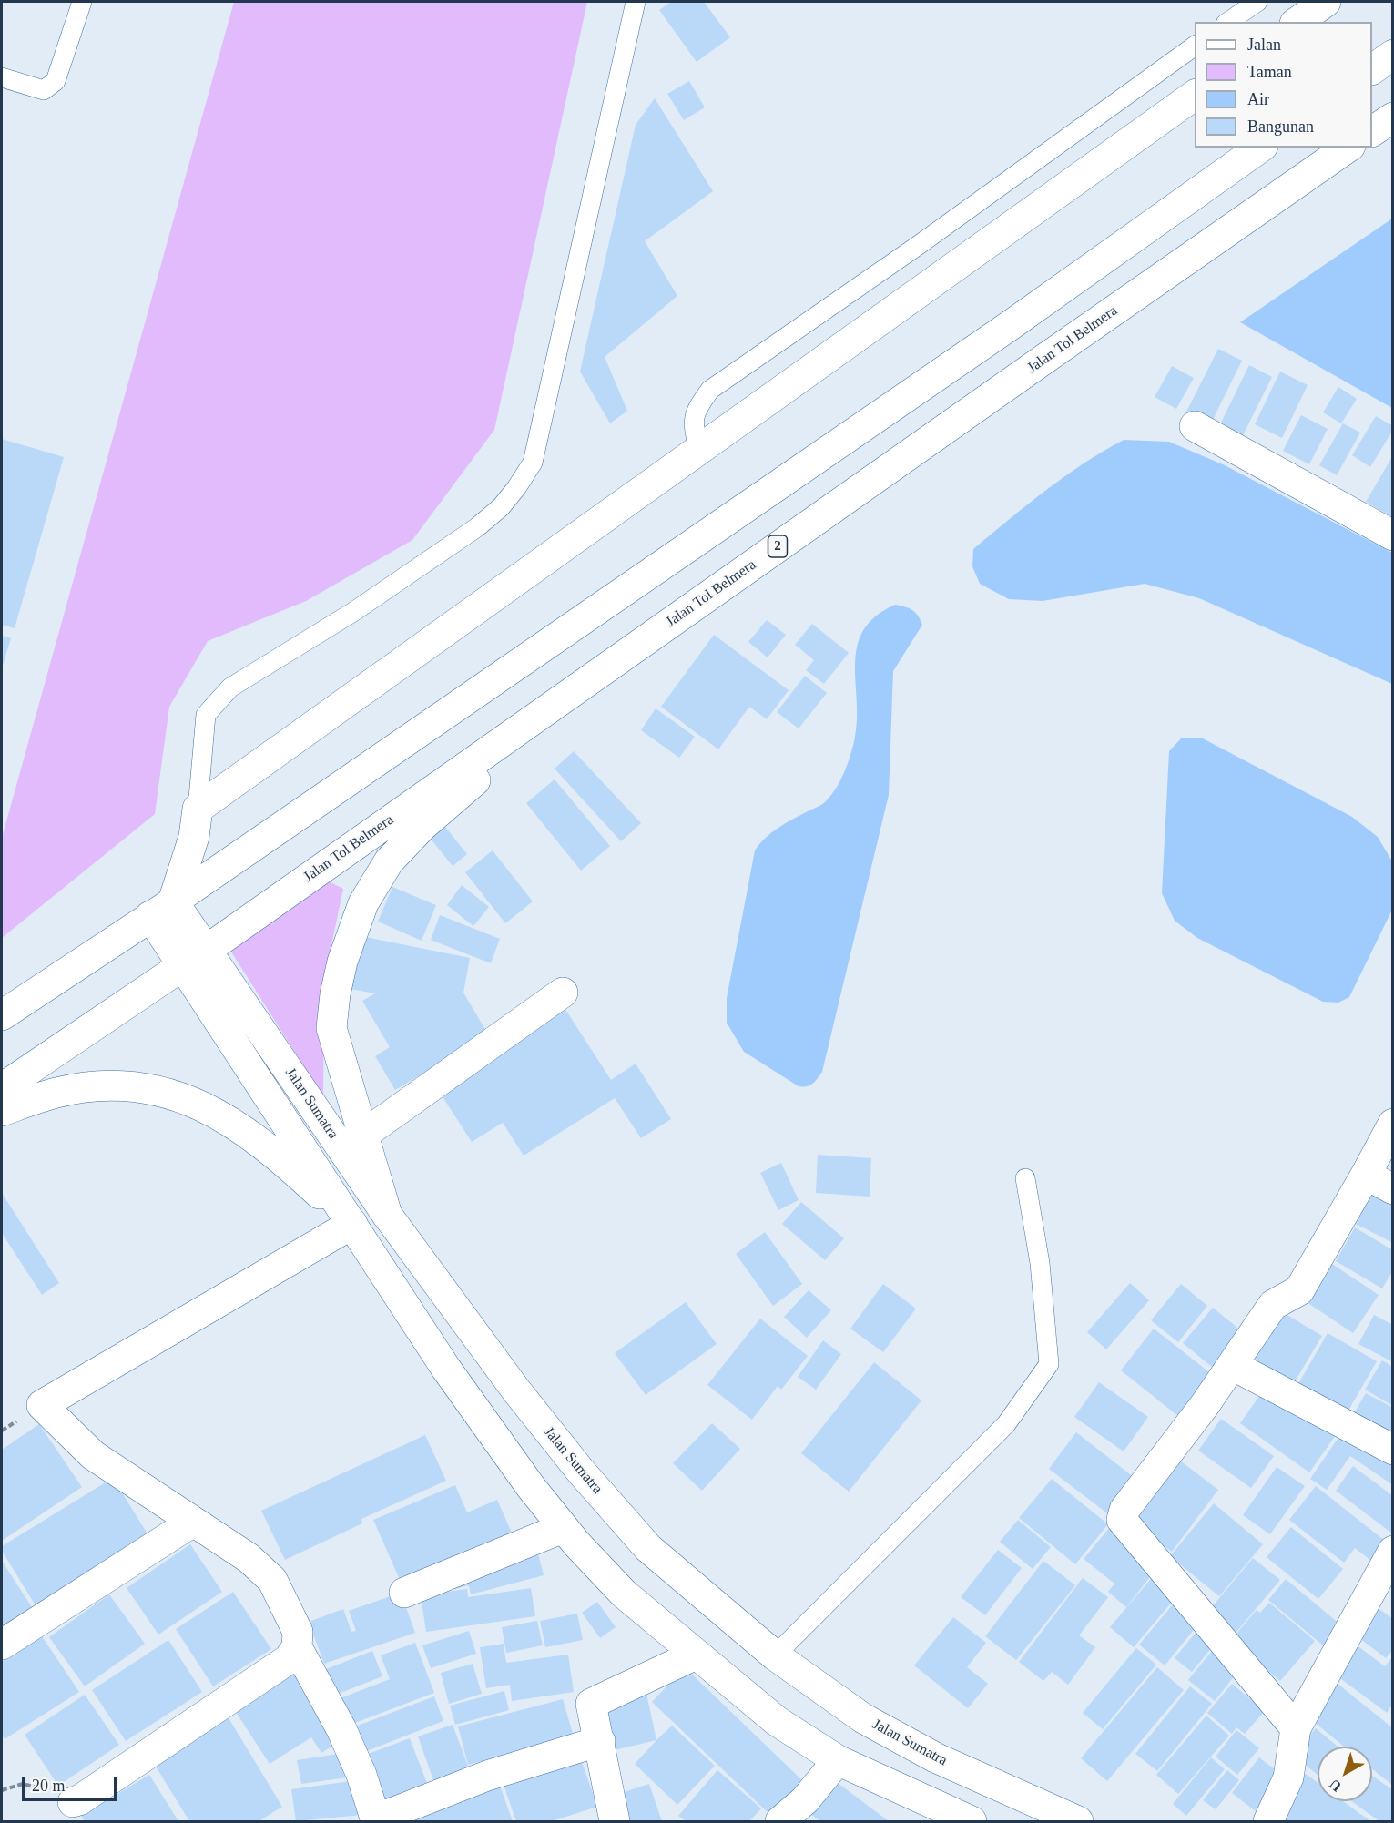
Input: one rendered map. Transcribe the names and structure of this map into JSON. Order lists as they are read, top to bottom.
{
  "streets": {
    "main road": ["Jalan Tol Belmera", "2", "Jalan Sumatra"]
  },
  "crossings": [
    ["Jalan Tol Belmera", "Jalan Sumatra"]
  ],
  "legend": [
    "Jalan",
    "Taman",
    "Air",
    "Bangunan"
  ],
  "scale_bar": "20 m",
  "north": "bottom left"
}
